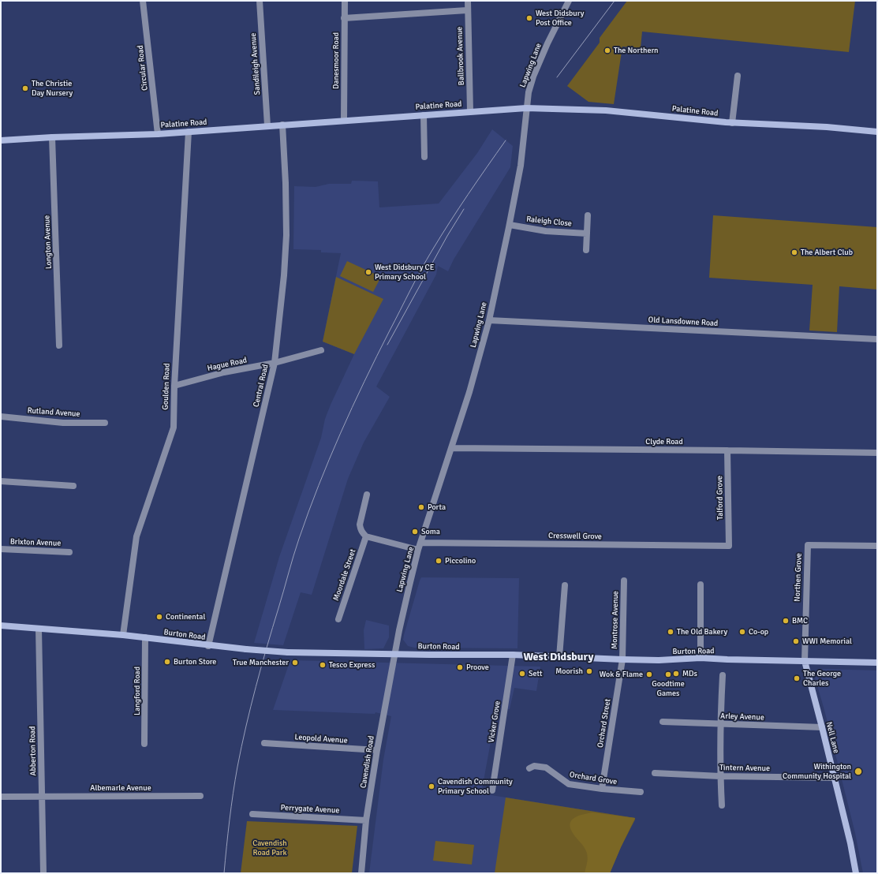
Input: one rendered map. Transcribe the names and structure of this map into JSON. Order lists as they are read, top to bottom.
{
  "streets": {
    "street": [
      "Ballbrook Avenue",
      "Danesmoor Road",
      "Sandileigh Avenue",
      "Lapwing Lane",
      "Circular Road",
      "Palatine Road",
      "Raleigh Close",
      "Longton Avenue",
      "Old Lansdowne Road",
      "Hague Road",
      "Central Road",
      "Goulden Road",
      "Rutland Avenue",
      "Clyde Road",
      "Talford Grove",
      "Cresswell Grove",
      "Brixton Avenue",
      "Moordale Street",
      "Northen Grove",
      "Montrose Avenue",
      "Burton Road",
      "Langford Road",
      "Arley Avenue",
      "Vicker Grove",
      "Orchard Street",
      "Nell Lane",
      "Leopold Avenue",
      "Abberton Road",
      "Cavendish Road",
      "Tintern Avenue",
      "Orchard Grove",
      "Albemarle Avenue",
      "Perrygate Avenue"
    ]
  },
  "crossings": [
    ["Ballbrook Avenue", "Palatine Road"],
    ["Danesmoor Road", "Palatine Road"],
    ["Sandileigh Avenue", "Palatine Road"],
    ["Lapwing Lane", "Palatine Road"],
    ["Lapwing Lane", "Raleigh Close"],
    ["Lapwing Lane", "Old Lansdowne Road"],
    ["Lapwing Lane", "Clyde Road"],
    ["Lapwing Lane", "Cresswell Grove"],
    ["Lapwing Lane", "Burton Road"],
    ["Lapwing Lane", "Cavendish Road"],
    ["Circular Road", "Palatine Road"],
    ["Palatine Road", "Longton Avenue"],
    ["Palatine Road", "Central Road"],
    ["Palatine Road", "Goulden Road"],
    ["Hague Road", "Central Road"],
    ["Hague Road", "Goulden Road"],
    ["Central Road", "Burton Road"],
    ["Goulden Road", "Burton Road"],
    ["Clyde Road", "Talford Grove"],
    ["Talford Grove", "Cresswell Grove"],
    ["Northen Grove", "Burton Road"],
    ["Northen Grove", "Nell Lane"],
    ["Montrose Avenue", "Burton Road"],
    ["Montrose Avenue", "Orchard Street"],
    ["Burton Road", "Langford Road"],
    ["Burton Road", "Vicker Grove"],
    ["Burton Road", "Orchard Street"],
    ["Burton Road", "Nell Lane"],
    ["Burton Road", "Abberton Road"],
    ["Burton Road", "Cavendish Road"],
    ["Arley Avenue", "Nell Lane"],
    ["Orchard Street", "Orchard Grove"],
    ["Nell Lane", "Tintern Avenue"],
    ["Leopold Avenue", "Cavendish Road"],
    ["Abberton Road", "Albemarle Avenue"],
    ["Cavendish Road", "Perrygate Avenue"]
  ],
  "districts": ["West Didsbury"],
  "parks": ["Cavendish Road Park"],
  "places": [
    "West Didsbury Post Office",
    "The Northern",
    "The Christie Day Nursery",
    "The Albert Club",
    "West Didsbury CE Primary School",
    "Porta",
    "Soma",
    "Piccolino",
    "Continental",
    "BMC",
    "The Old Bakery",
    "Co-op",
    "WWI Memorial",
    "Burton Store",
    "True Manchester",
    "Tesco Express",
    "Proove",
    "Moorish",
    "Sett",
    "MDs",
    "Wok & Flame",
    "Goodtime Games",
    "The George Charles",
    "Withington Community Hospital",
    "Cavendish Community Primary School"
  ]
}
